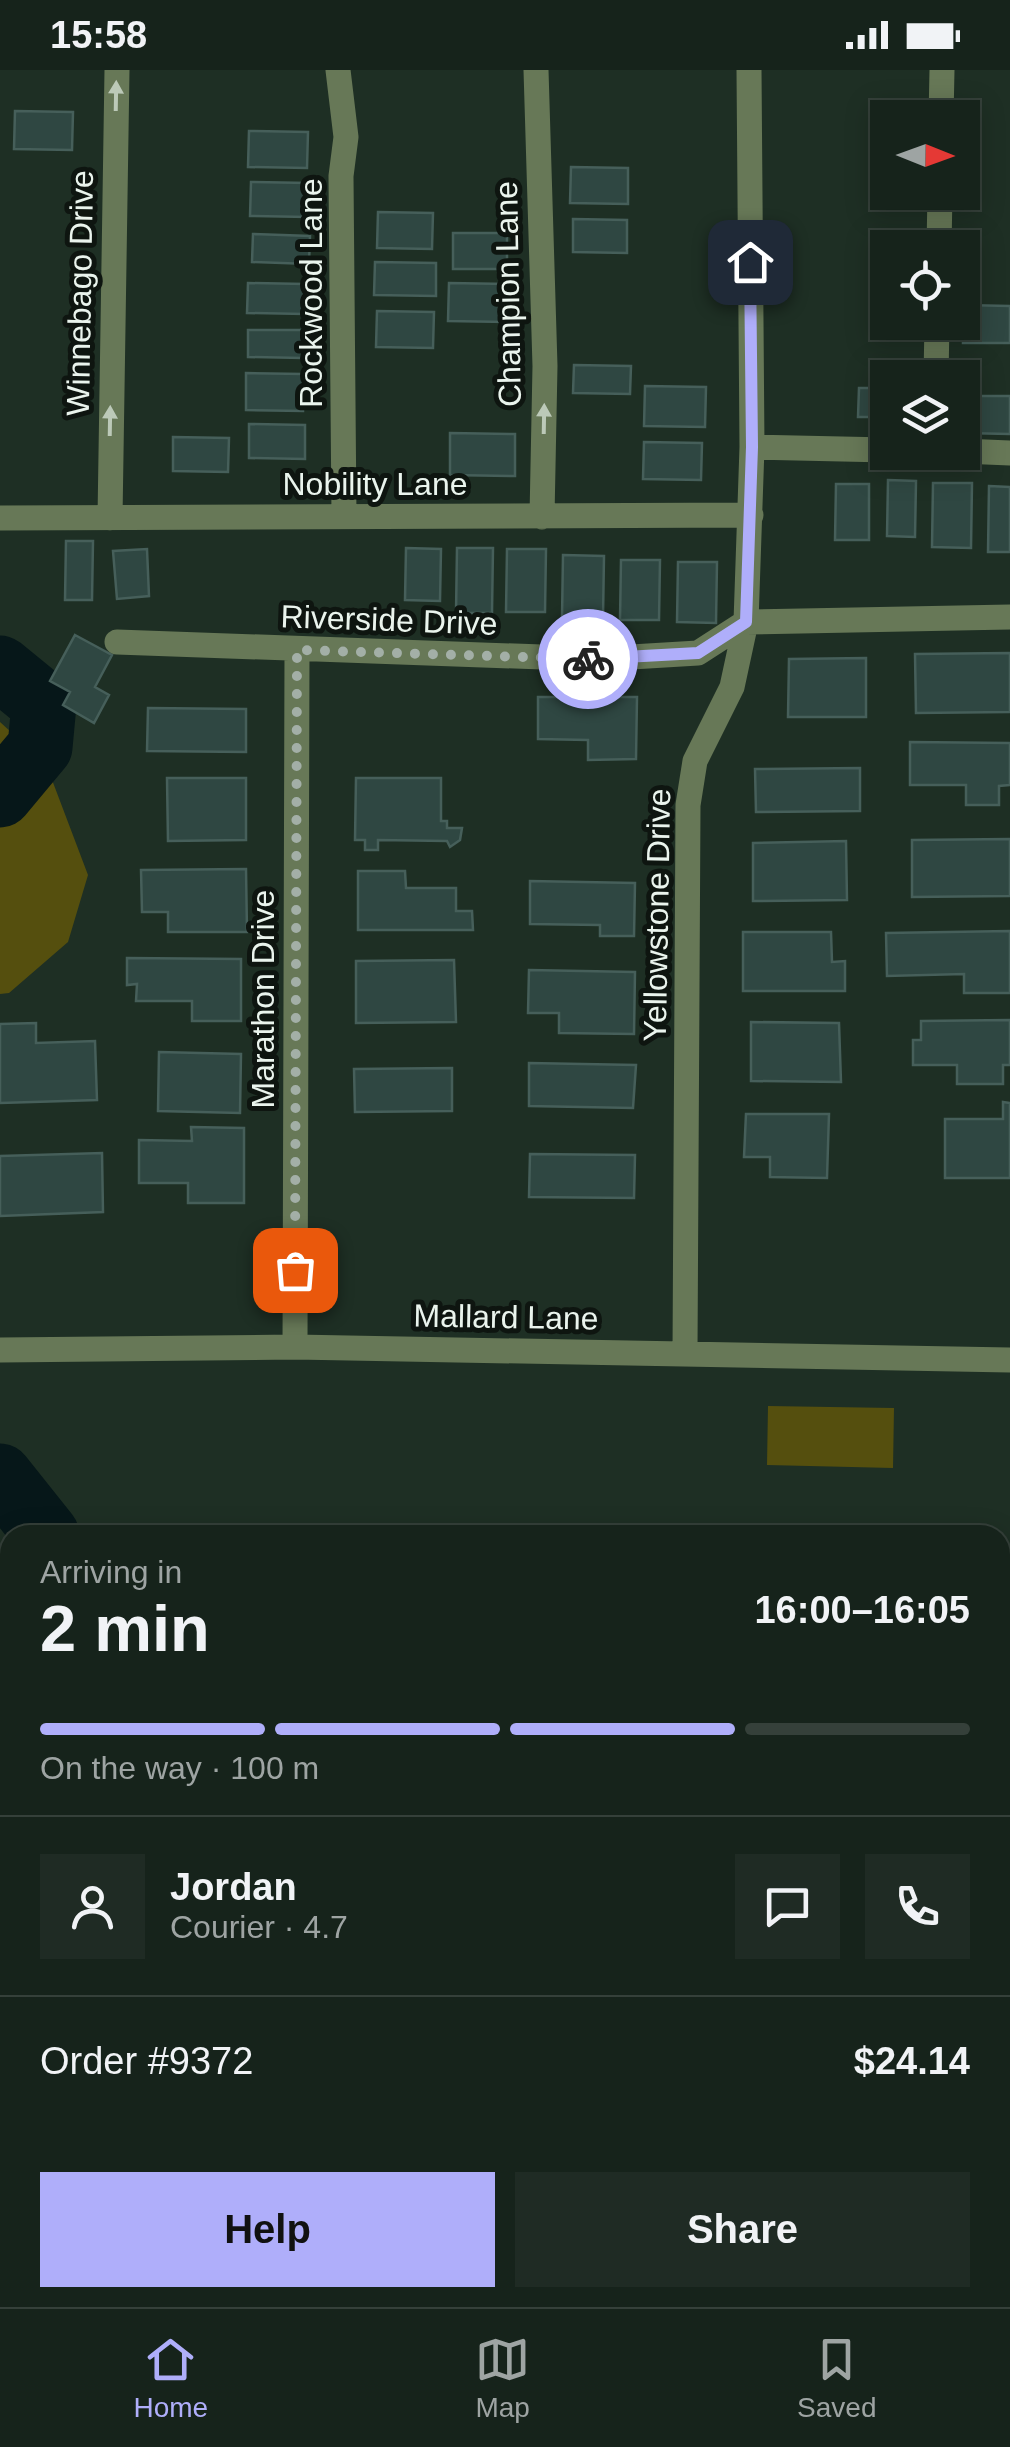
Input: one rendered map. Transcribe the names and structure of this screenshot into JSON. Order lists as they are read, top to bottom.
{
  "streets": {
    "street": [
      "Winnebago Drive",
      "Rockwood Lane",
      "Champion Lane",
      "Nobility Lane",
      "Riverside Drive",
      "Yellowstone Drive",
      "Marathon Drive",
      "Mallard Lane"
    ]
  },
  "crossings": [
    ["Winnebago Drive", "Nobility Lane"],
    ["Rockwood Lane", "Nobility Lane"],
    ["Champion Lane", "Nobility Lane"],
    ["Nobility Lane", "Yellowstone Drive"],
    ["Riverside Drive", "Yellowstone Drive"],
    ["Riverside Drive", "Marathon Drive"],
    ["Yellowstone Drive", "Mallard Lane"],
    ["Marathon Drive", "Mallard Lane"]
  ],
  "one_way": ["Winnebago Drive", "Champion Lane"],
  "north": "right",
  "page": {
    "status": "15:58",
    "heading": ["2 min", "Arriving in", "16:00–16:05"],
    "panel": [
      "Jordan",
      "Courier · 4.7",
      "Order #9372",
      "$24.14"
    ],
    "bar": "On the way · 100 m",
    "buttons": ["Help", "Share"],
    "tabs": ["Home", "Map", "Saved"]
  }
}
